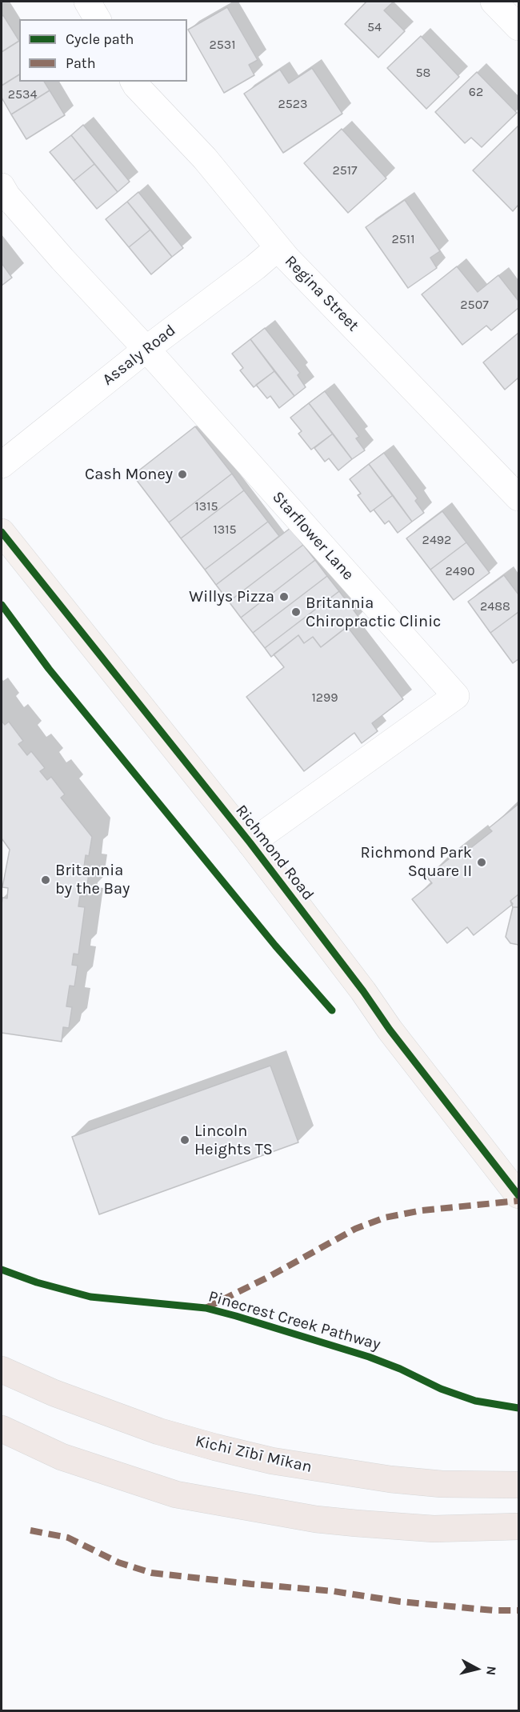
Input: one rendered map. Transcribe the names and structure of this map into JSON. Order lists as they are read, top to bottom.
{
  "streets": {
    "highway": ["Kichi Zībī Mīkan"],
    "main road": ["Richmond Road"],
    "street": ["Regina Street", "Assaly Road", "Starflower Lane"],
    "cycle path": ["Pinecrest Creek Pathway"]
  },
  "crossings": [
    ["Regina Street", "Assaly Road"],
    ["Assaly Road", "Starflower Lane"],
    ["Starflower Lane", "Richmond Road"]
  ],
  "places": [
    "Cash Money",
    "Willys Pizza",
    "Britannia Chiropractic Clinic",
    "Richmond Park Square II",
    "Britannia by the Bay",
    "Lincoln Heights TS"
  ],
  "house_numbers": [
    "54",
    "2531",
    "58",
    "62",
    "2534",
    "2523",
    "2517",
    "2511",
    "2507",
    "1315",
    "1315",
    "2492",
    "2490",
    "2488",
    "1299"
  ],
  "legend": ["Cycle path", "Path"],
  "north": "right"
}
